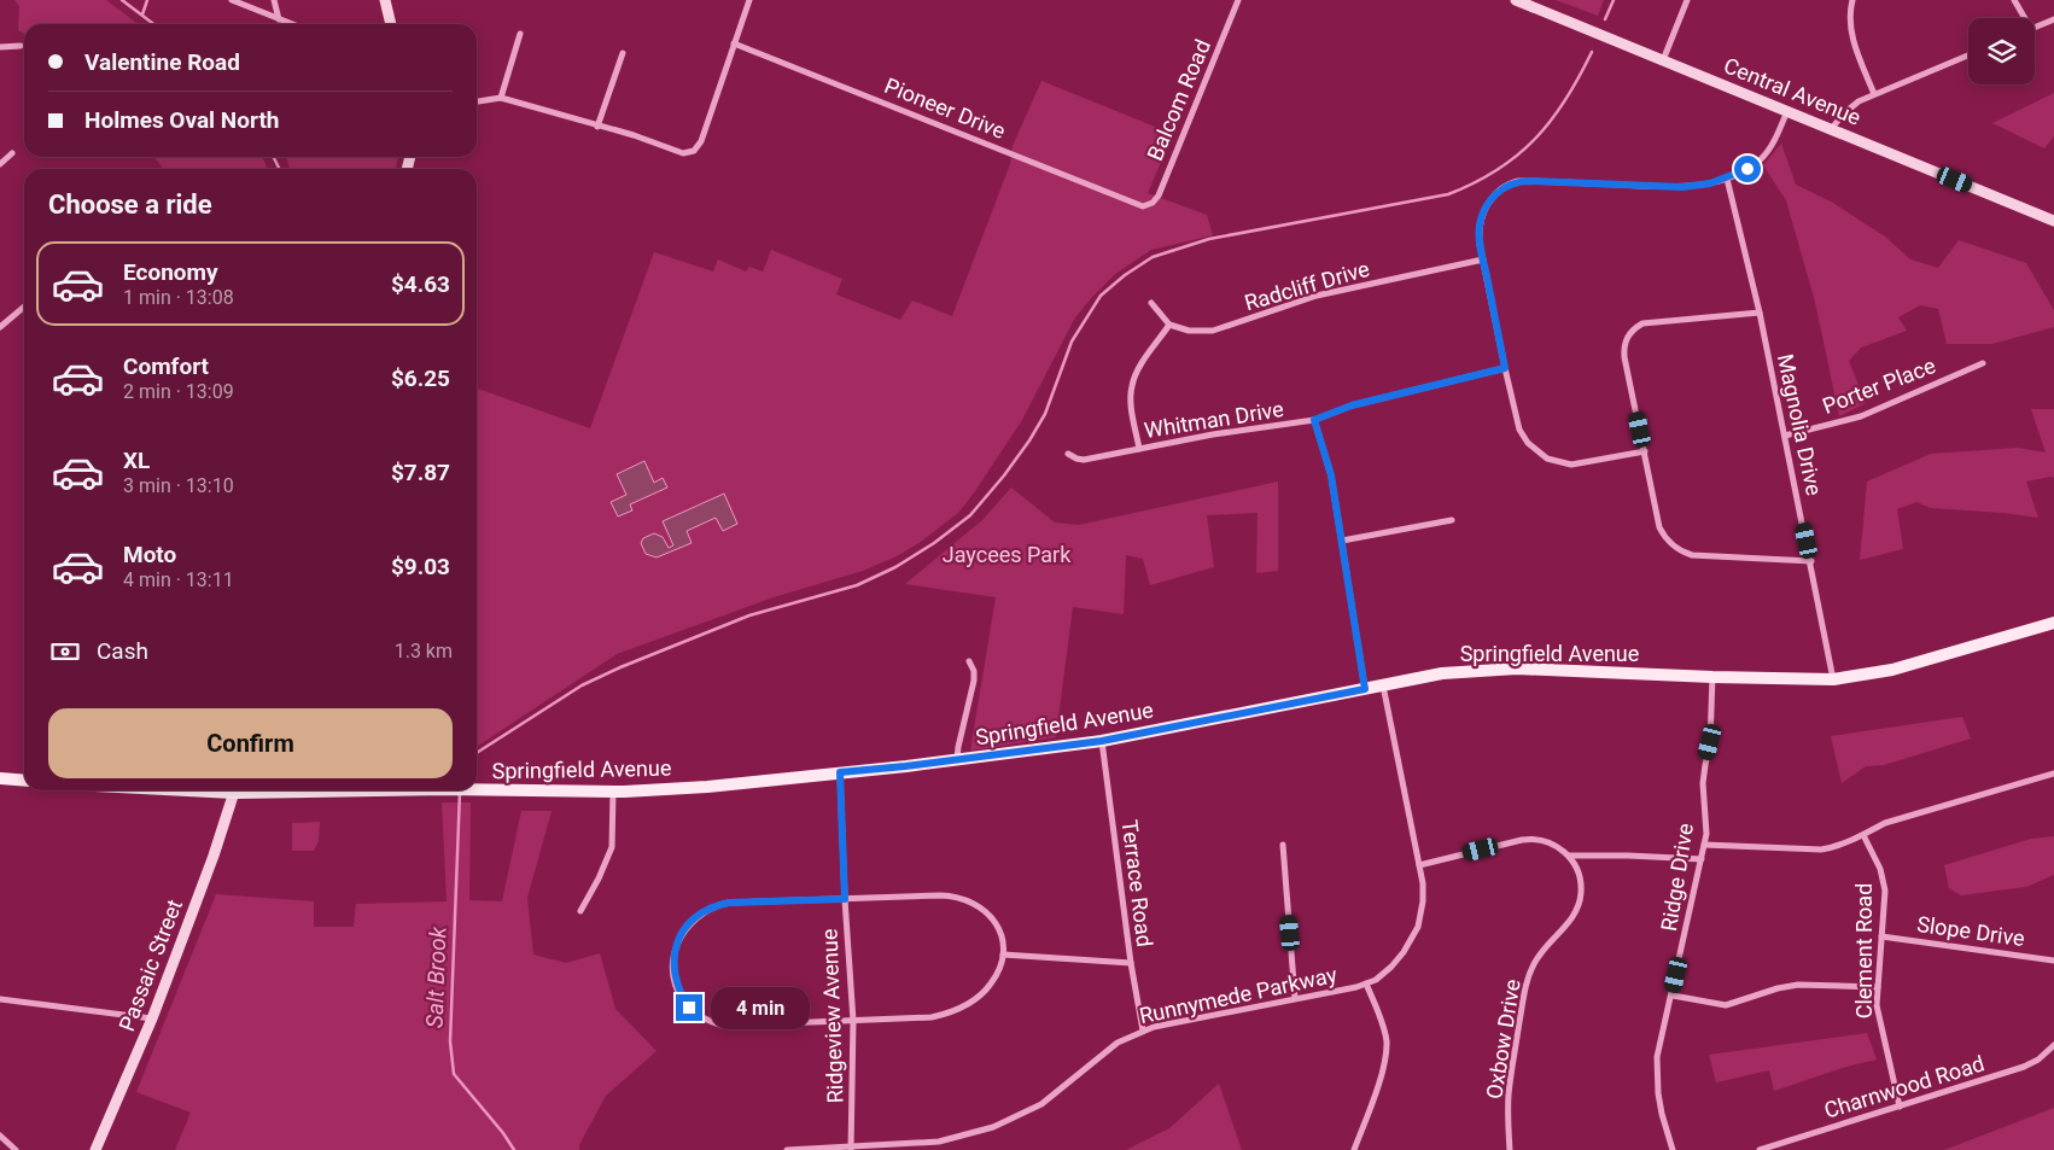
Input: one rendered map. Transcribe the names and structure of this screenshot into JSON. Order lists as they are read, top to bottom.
{
  "streets": {
    "main road": ["Springfield Avenue"],
    "street": [
      "Central Avenue",
      "Balcom Road",
      "Pioneer Drive",
      "Radcliff Drive",
      "Porter Place",
      "Whitman Drive",
      "Magnolia Drive",
      "Ridge Drive",
      "Terrace Road",
      "Slope Drive",
      "Clement Road",
      "Passaic Street",
      "Runnymede Parkway",
      "Ridgeview Avenue",
      "Oxbow Drive",
      "Charnwood Road"
    ]
  },
  "crossings": [
    ["Balcom Road", "Pioneer Drive"],
    ["Porter Place", "Magnolia Drive"],
    ["Magnolia Drive", "Springfield Avenue"],
    ["Springfield Avenue", "Ridge Drive"],
    ["Springfield Avenue", "Terrace Road"],
    ["Springfield Avenue", "Runnymede Parkway"],
    ["Springfield Avenue", "Ridgeview Avenue"],
    ["Terrace Road", "Runnymede Parkway"],
    ["Slope Drive", "Clement Road"],
    ["Clement Road", "Charnwood Road"],
    ["Runnymede Parkway", "Ridgeview Avenue"]
  ],
  "water": ["Salt Brook"],
  "parks": ["Jaycees Park"],
  "page": {
    "banner": ["Valentine Road", "Holmes Oval North"],
    "heading": "Choose a ride",
    "list": [
      {
        "name": "Economy",
        "note": "1 min · 13:08",
        "value": "$4.63"
      },
      {
        "name": "Comfort",
        "note": "2 min · 13:09",
        "value": "$6.25"
      },
      {
        "name": "XL",
        "note": "3 min · 13:10",
        "value": "$7.87"
      },
      {
        "name": "Moto",
        "note": "4 min · 13:11",
        "value": "$9.03"
      }
    ],
    "pay": ["Cash", "1.3 km"],
    "buttons": "Confirm",
    "bubble": "4 min"
  }
}
